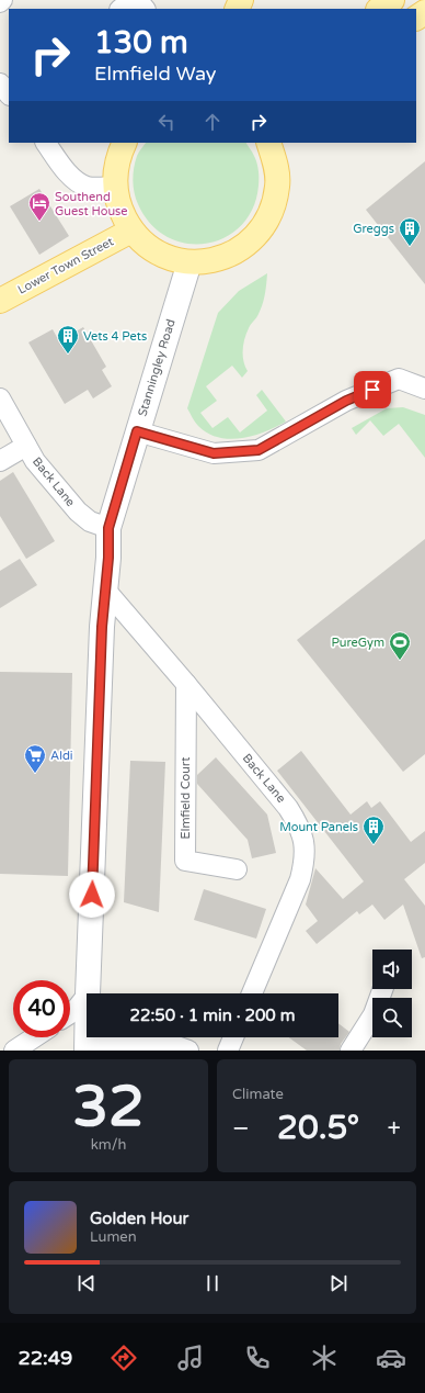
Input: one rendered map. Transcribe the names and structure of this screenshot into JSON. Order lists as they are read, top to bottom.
{
  "streets": {
    "main road": ["Lower Town Street"],
    "street": ["Stanningley Road", "Back Lane", "Elmfield Court"]
  },
  "crossings": [
    ["Stanningley Road", "Back Lane"],
    ["Back Lane", "Elmfield Court"]
  ],
  "places": {
    "hotel": ["Southend Guest House"],
    "building": ["Greggs", "Vets 4 Pets", "Mount Panels"],
    "sports": ["PureGym"],
    "supermarket": ["Aldi"]
  },
  "page": {
    "turn": ["130 m", "Elmfield Way"],
    "limit": "40",
    "trip": "22:50 · 1 min · 200 m",
    "tile": [
      ["32", "km/h"],
      "Climate"
    ],
    "heat": ["−", "20.5°", "+"],
    "song": ["Golden Hour", "Lumen"],
    "tabs": "22:49"
  }
}
